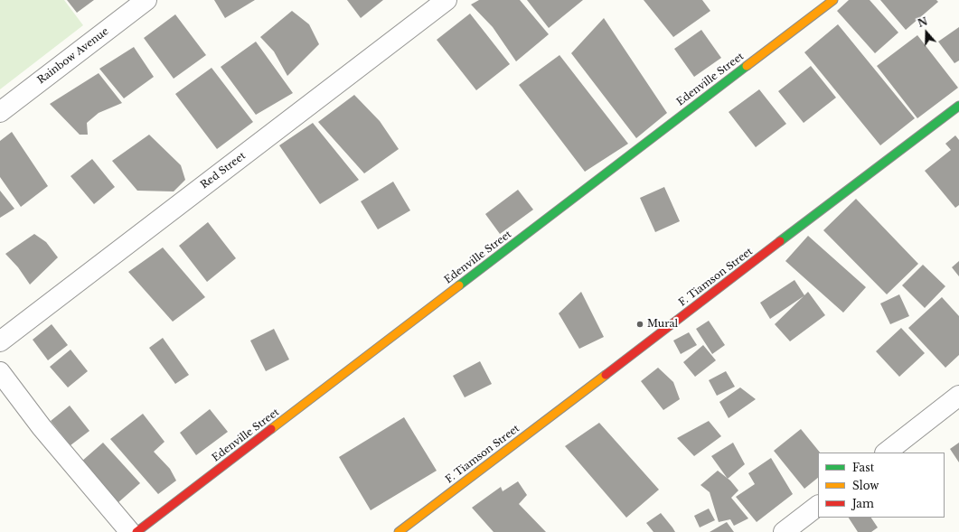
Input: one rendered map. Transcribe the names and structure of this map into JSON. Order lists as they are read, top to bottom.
{
  "streets": {
    "street": [
      "Rainbow Avenue",
      "Edenville Street",
      "Red Street",
      "F. Tiamson Street"
    ]
  },
  "places": ["Mural"],
  "legend": ["Fast", "Slow", "Jam"],
  "north": "top"
}
